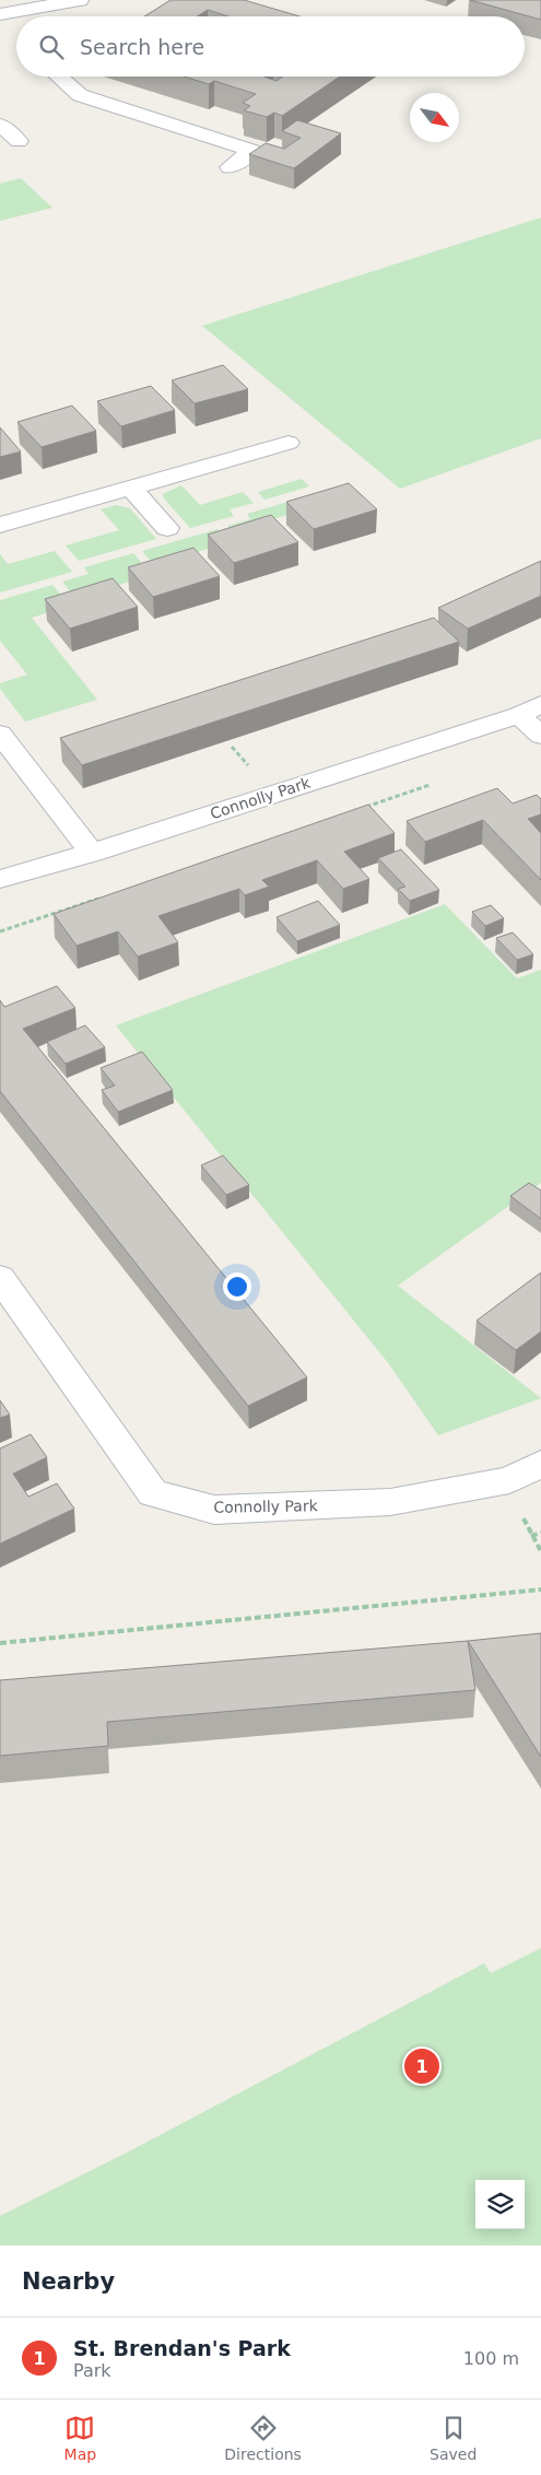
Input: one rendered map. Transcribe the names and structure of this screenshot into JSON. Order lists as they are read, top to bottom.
{
  "streets": {
    "street": ["Connolly Park"]
  },
  "north": "bottom right",
  "page": {
    "search": "Search here",
    "pins": "1",
    "heading": "Nearby",
    "list": [
      {
        "mark": "1",
        "name": "St. Brendan's Park",
        "note": "Park",
        "value": "100 m"
      }
    ],
    "nav": ["Map", "Directions", "Saved"]
  }
}
